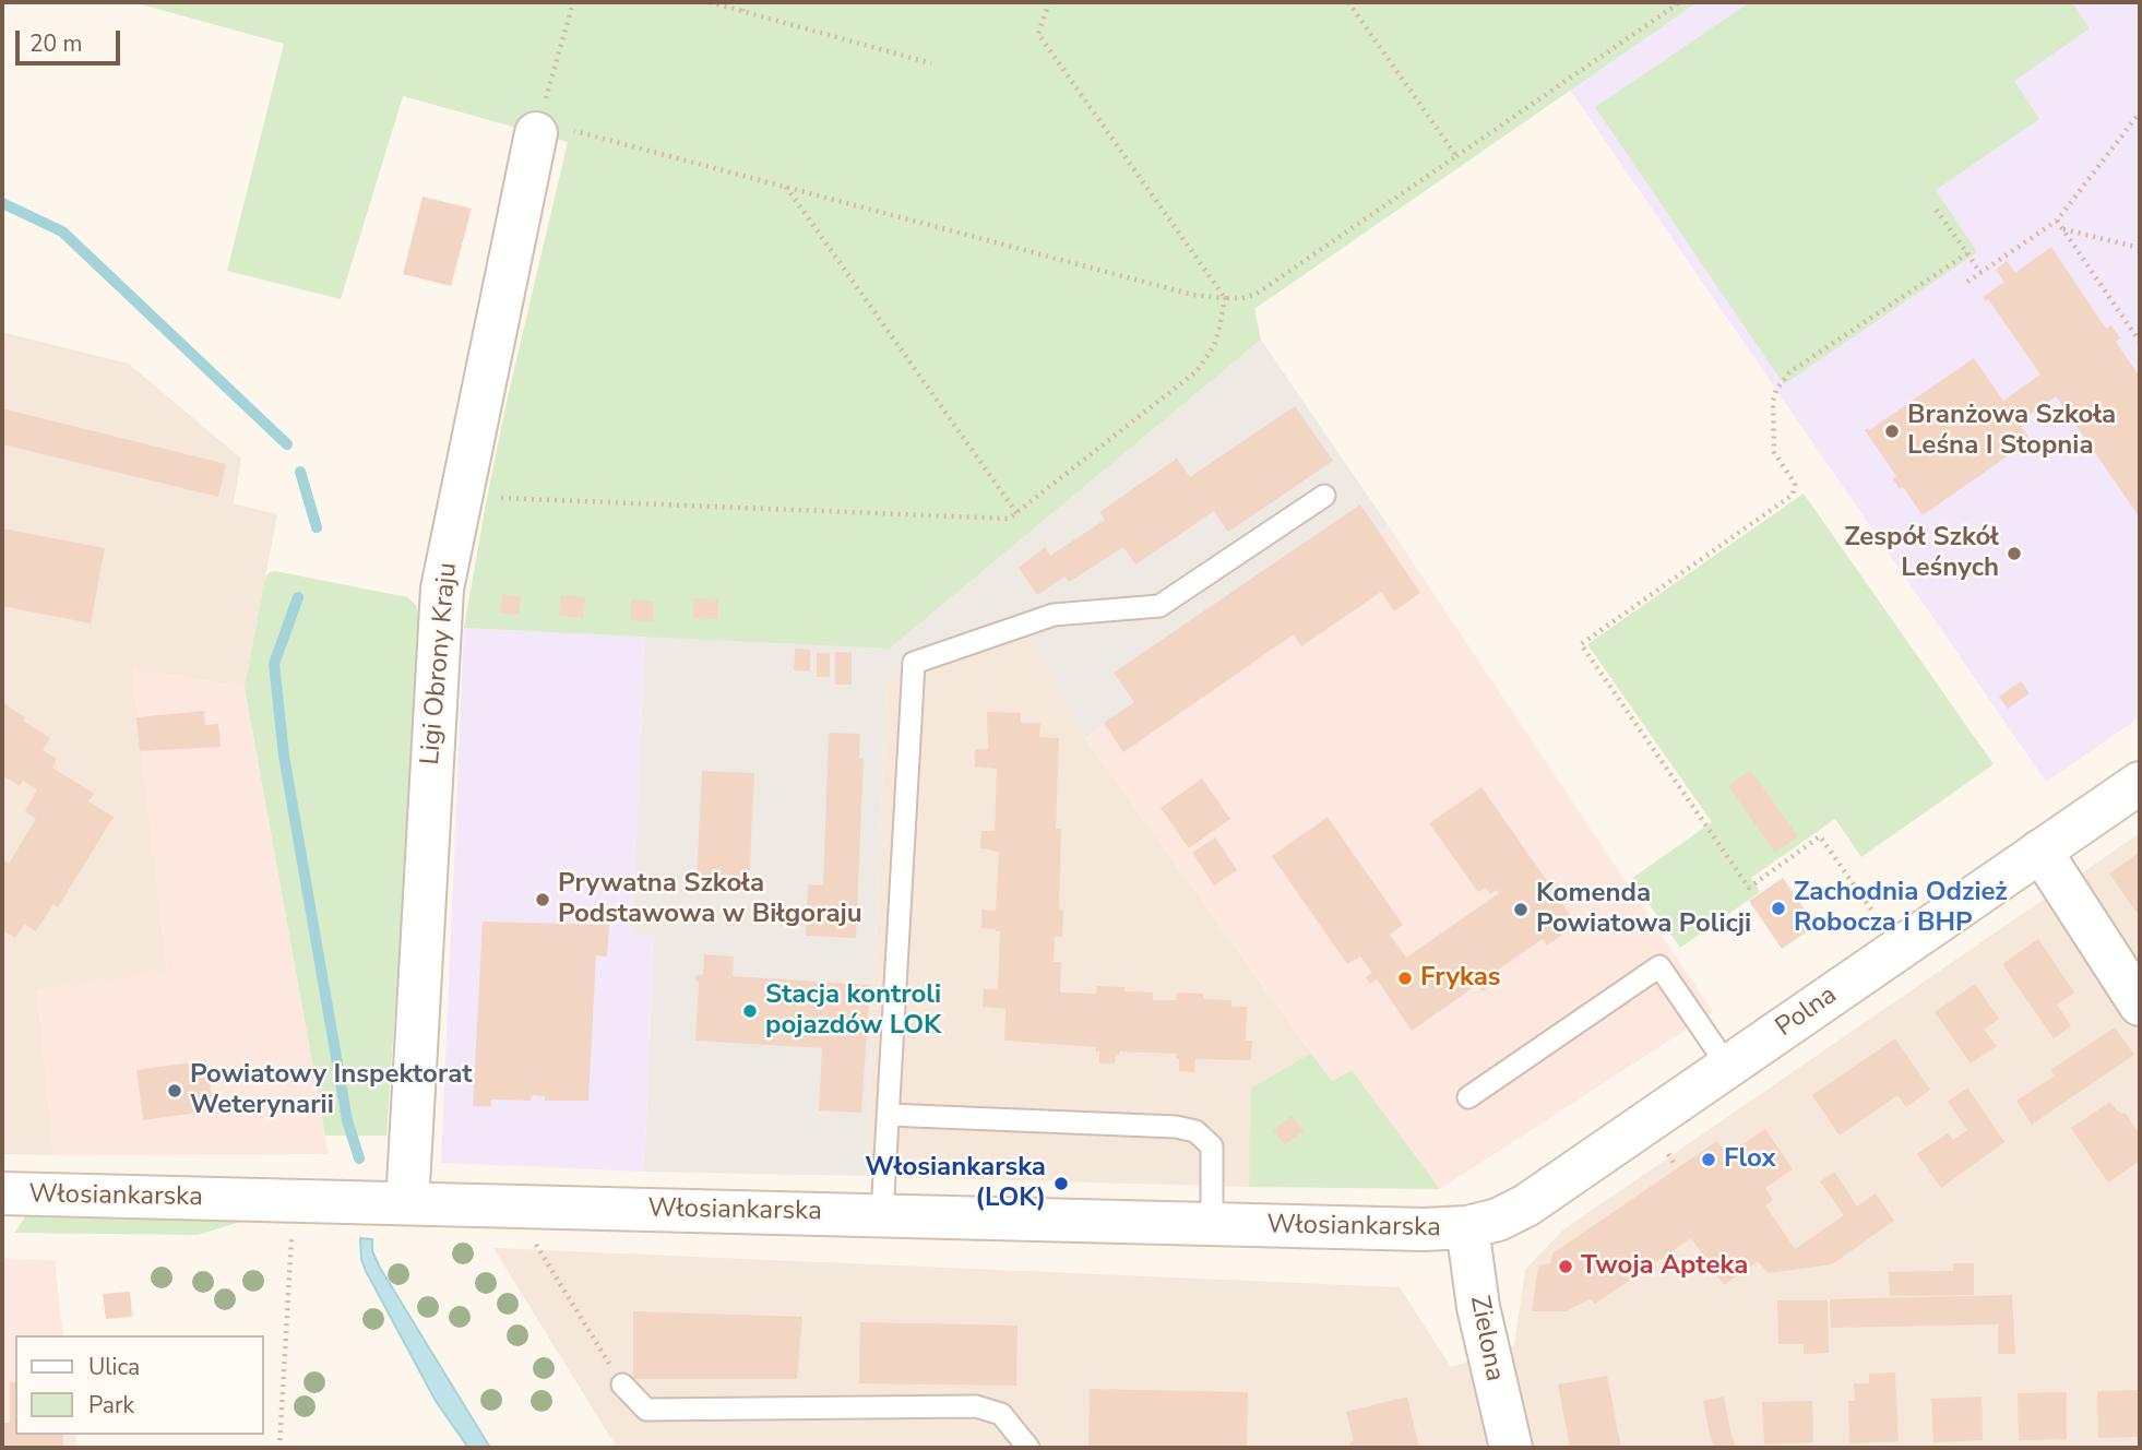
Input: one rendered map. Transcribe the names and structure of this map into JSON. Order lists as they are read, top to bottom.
{
  "streets": {
    "street": [
      "Ligi Obrony Kraju",
      "Polna",
      "Włosiankarska",
      "Zielona"
    ]
  },
  "crossings": [
    ["Ligi Obrony Kraju", "Włosiankarska"],
    ["Polna", "Włosiankarska"],
    ["Polna", "Zielona"],
    ["Włosiankarska", "Zielona"]
  ],
  "places": [
    "Branżowa Szkoła Leśna I Stopnia",
    "Zespół Szkół Leśnych",
    "Prywatna Szkoła Podstawowa w Biłgoraju",
    "Zachodnia Odzież Robocza i BHP",
    "Komenda Powiatowa Policji",
    "Frykas",
    "Stacja kontroli pojazdów LOK",
    "Powiatowy Inspektorat Weterynarii",
    "Flox",
    "Włosiankarska (LOK)",
    "Twoja Apteka"
  ],
  "legend": ["Ulica", "Park"],
  "scale_bar": "20 m"
}
